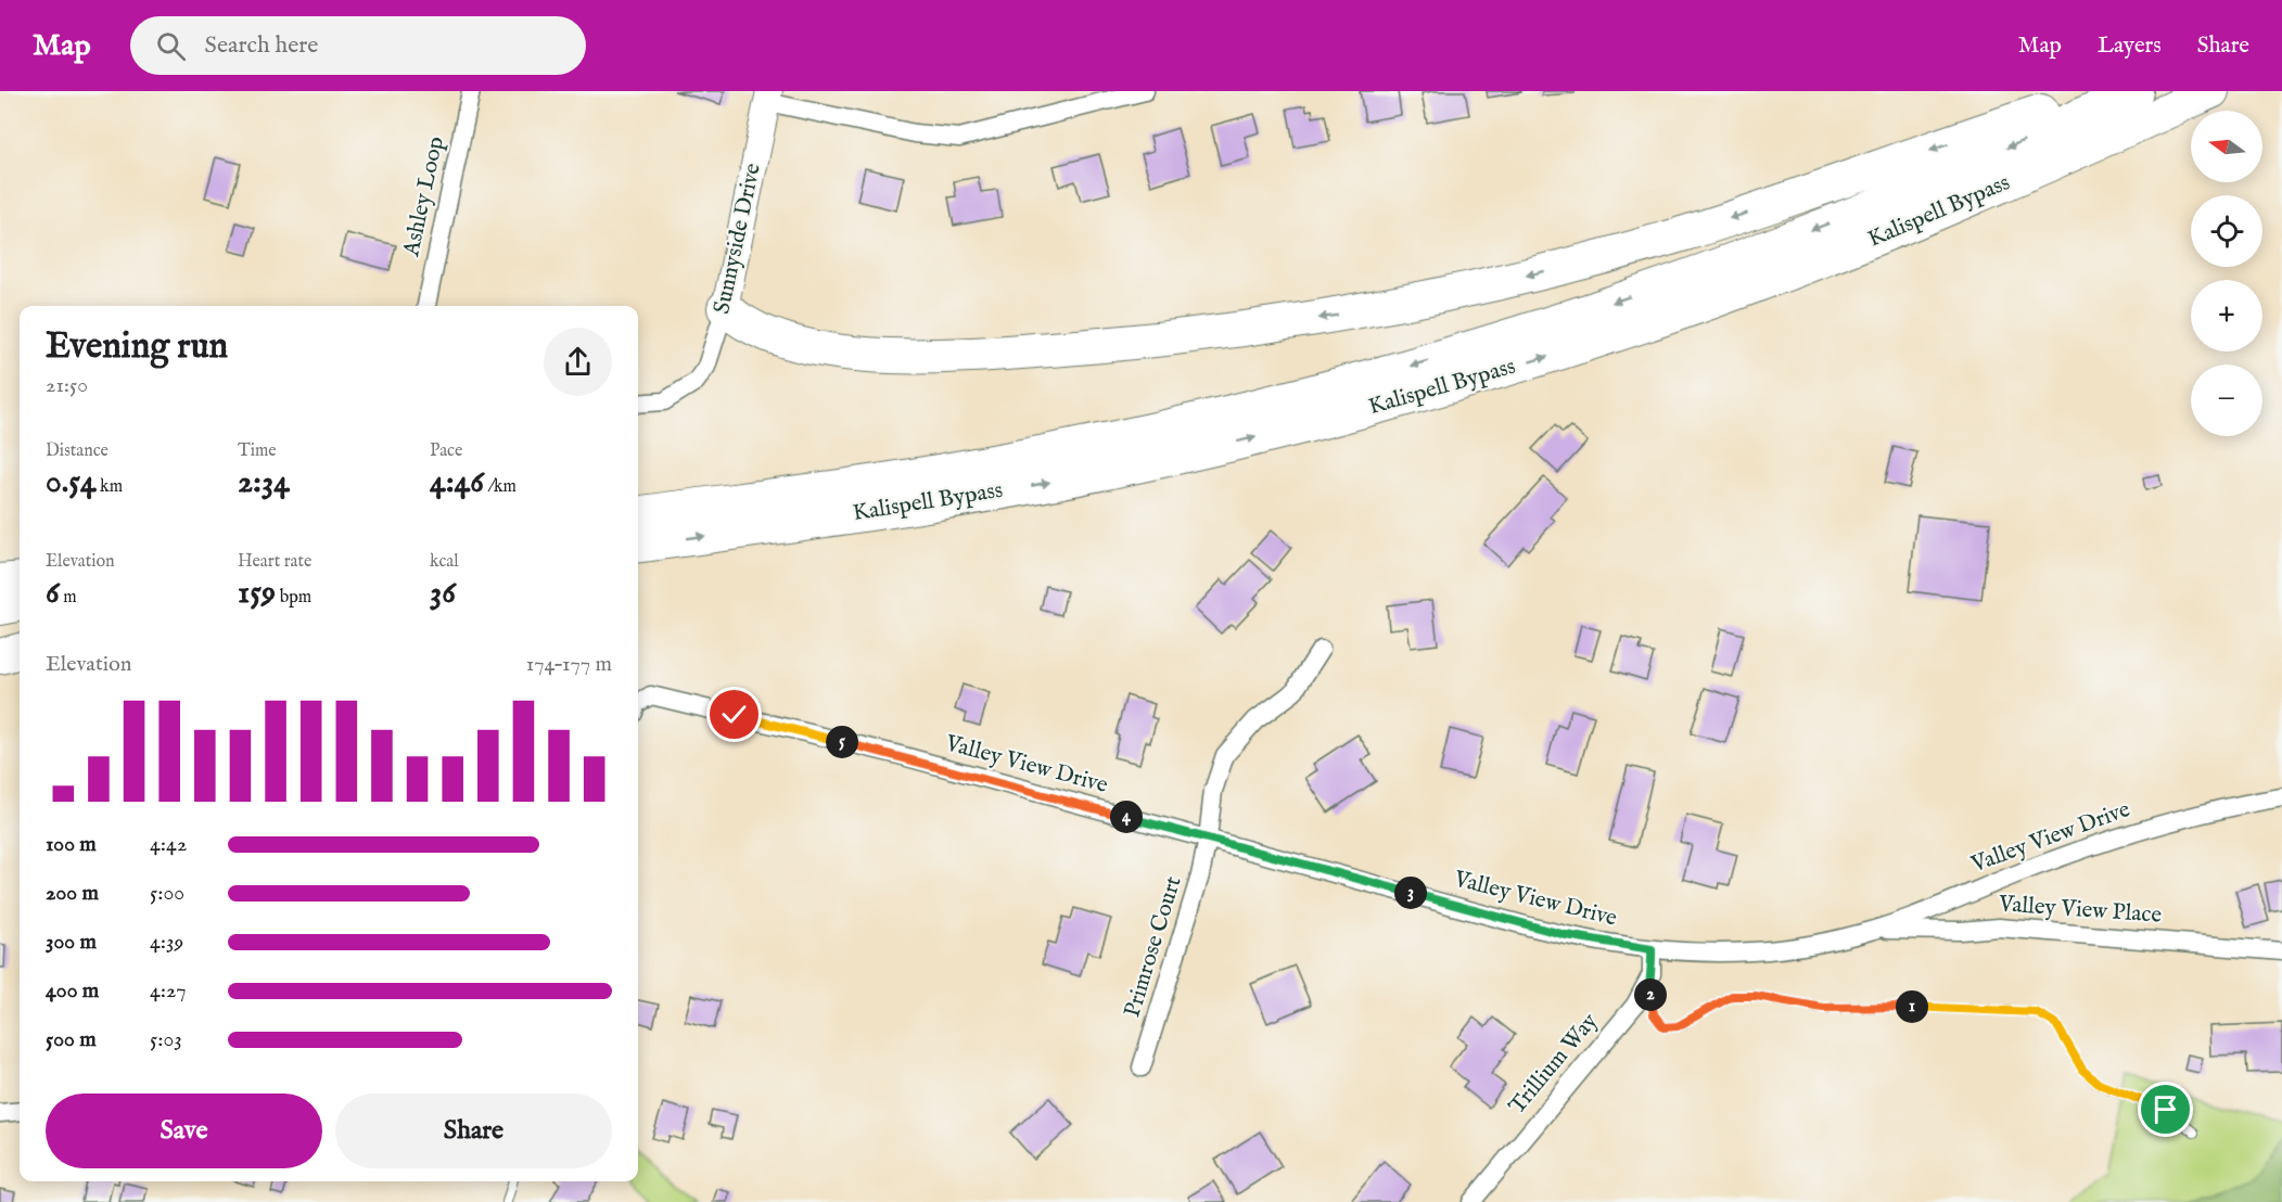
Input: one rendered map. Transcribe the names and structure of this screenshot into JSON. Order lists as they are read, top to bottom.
{
  "streets": {
    "highway": ["Kalispell Bypass"],
    "street": [
      "Ashley Loop",
      "Sunnyside Drive",
      "Valley View Drive",
      "Valley View Place",
      "Primrose Court",
      "Trillium Way"
    ]
  },
  "crossings": [
    ["Valley View Drive", "Valley View Place"],
    ["Valley View Drive", "Primrose Court"],
    ["Valley View Drive", "Trillium Way"]
  ],
  "north": "left",
  "page": {
    "header": "Map",
    "search": "Search here",
    "nav": ["Map", "Layers", "Share"],
    "map_buttons": ["+", "−"],
    "heading": ["Evening run", "21:50"],
    "stats": [
      ["Distance", "0.54 km"],
      ["Time", "2:34"],
      ["Pace", "4:46 /km"],
      ["Elevation", "6 m"],
      ["Heart rate", "159 bpm"],
      ["kcal", "36"]
    ],
    "chart": ["Elevation", "174–177 m"],
    "pins": [
      "5",
      "4",
      "3",
      "2",
      "1"
    ],
    "list": [
      {
        "name": "100 m",
        "note": "4:42"
      },
      {
        "name": "200 m",
        "note": "5:00"
      },
      {
        "name": "300 m",
        "note": "4:39"
      },
      {
        "name": "400 m",
        "note": "4:27"
      },
      {
        "name": "500 m",
        "note": "5:03"
      }
    ],
    "buttons": ["Save", "Share"]
  }
}
